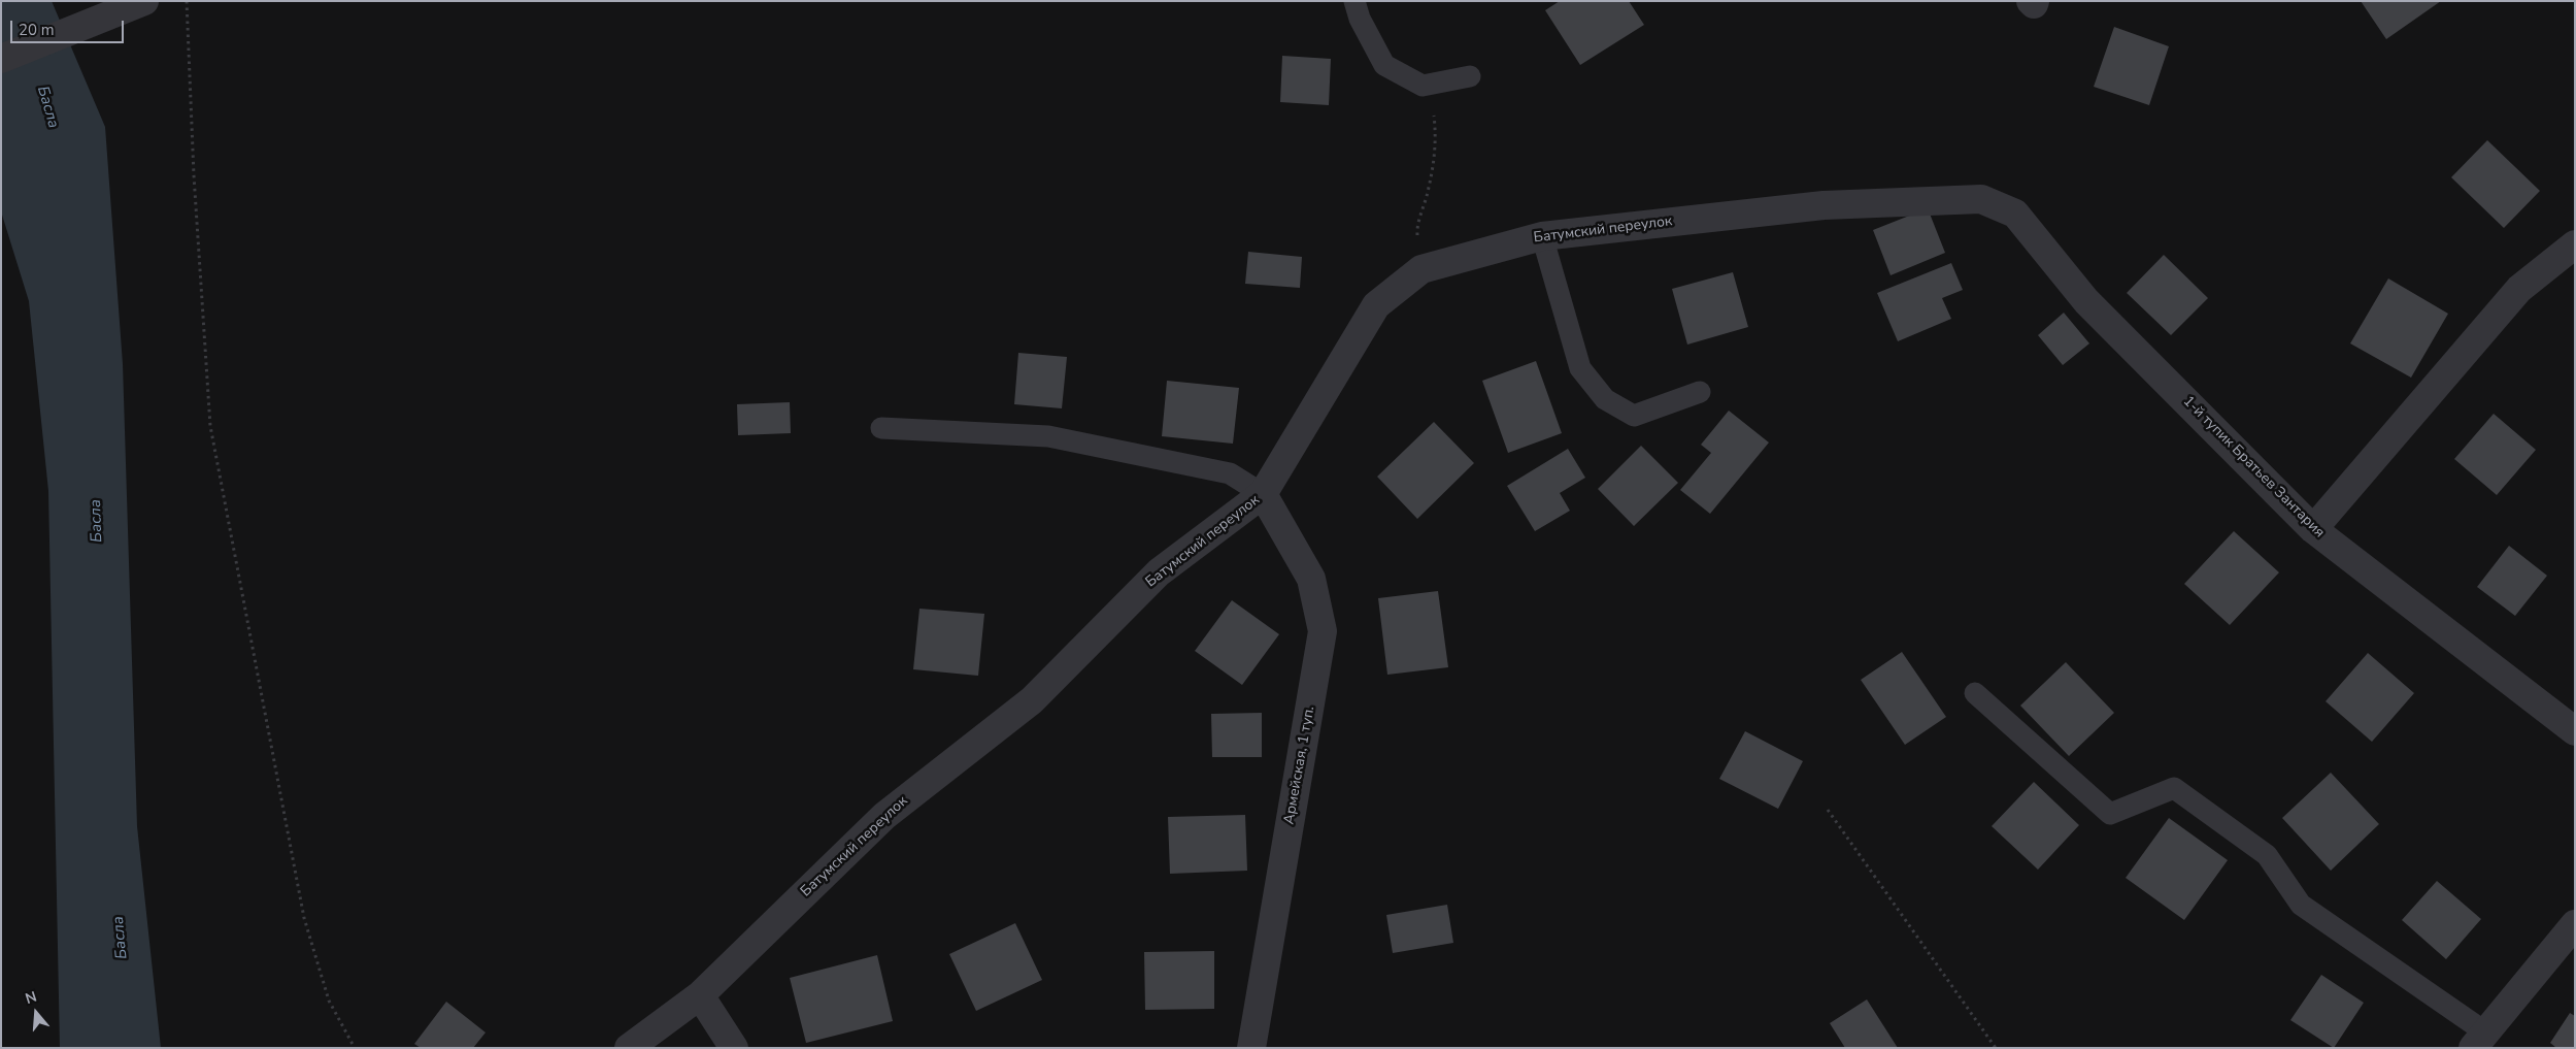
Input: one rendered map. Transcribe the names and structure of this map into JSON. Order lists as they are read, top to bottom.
{
  "streets": {
    "street": ["Батумский переулок", "1-й тупик Братьев Зантария", "Армейская, 1 туп."]
  },
  "crossings": [
    ["Батумский переулок", "1-й тупик Братьев Зантария"],
    ["Батумский переулок", "Армейская, 1 туп."]
  ],
  "water": ["Басла"],
  "scale_bar": "20 m",
  "north": "top"
}
